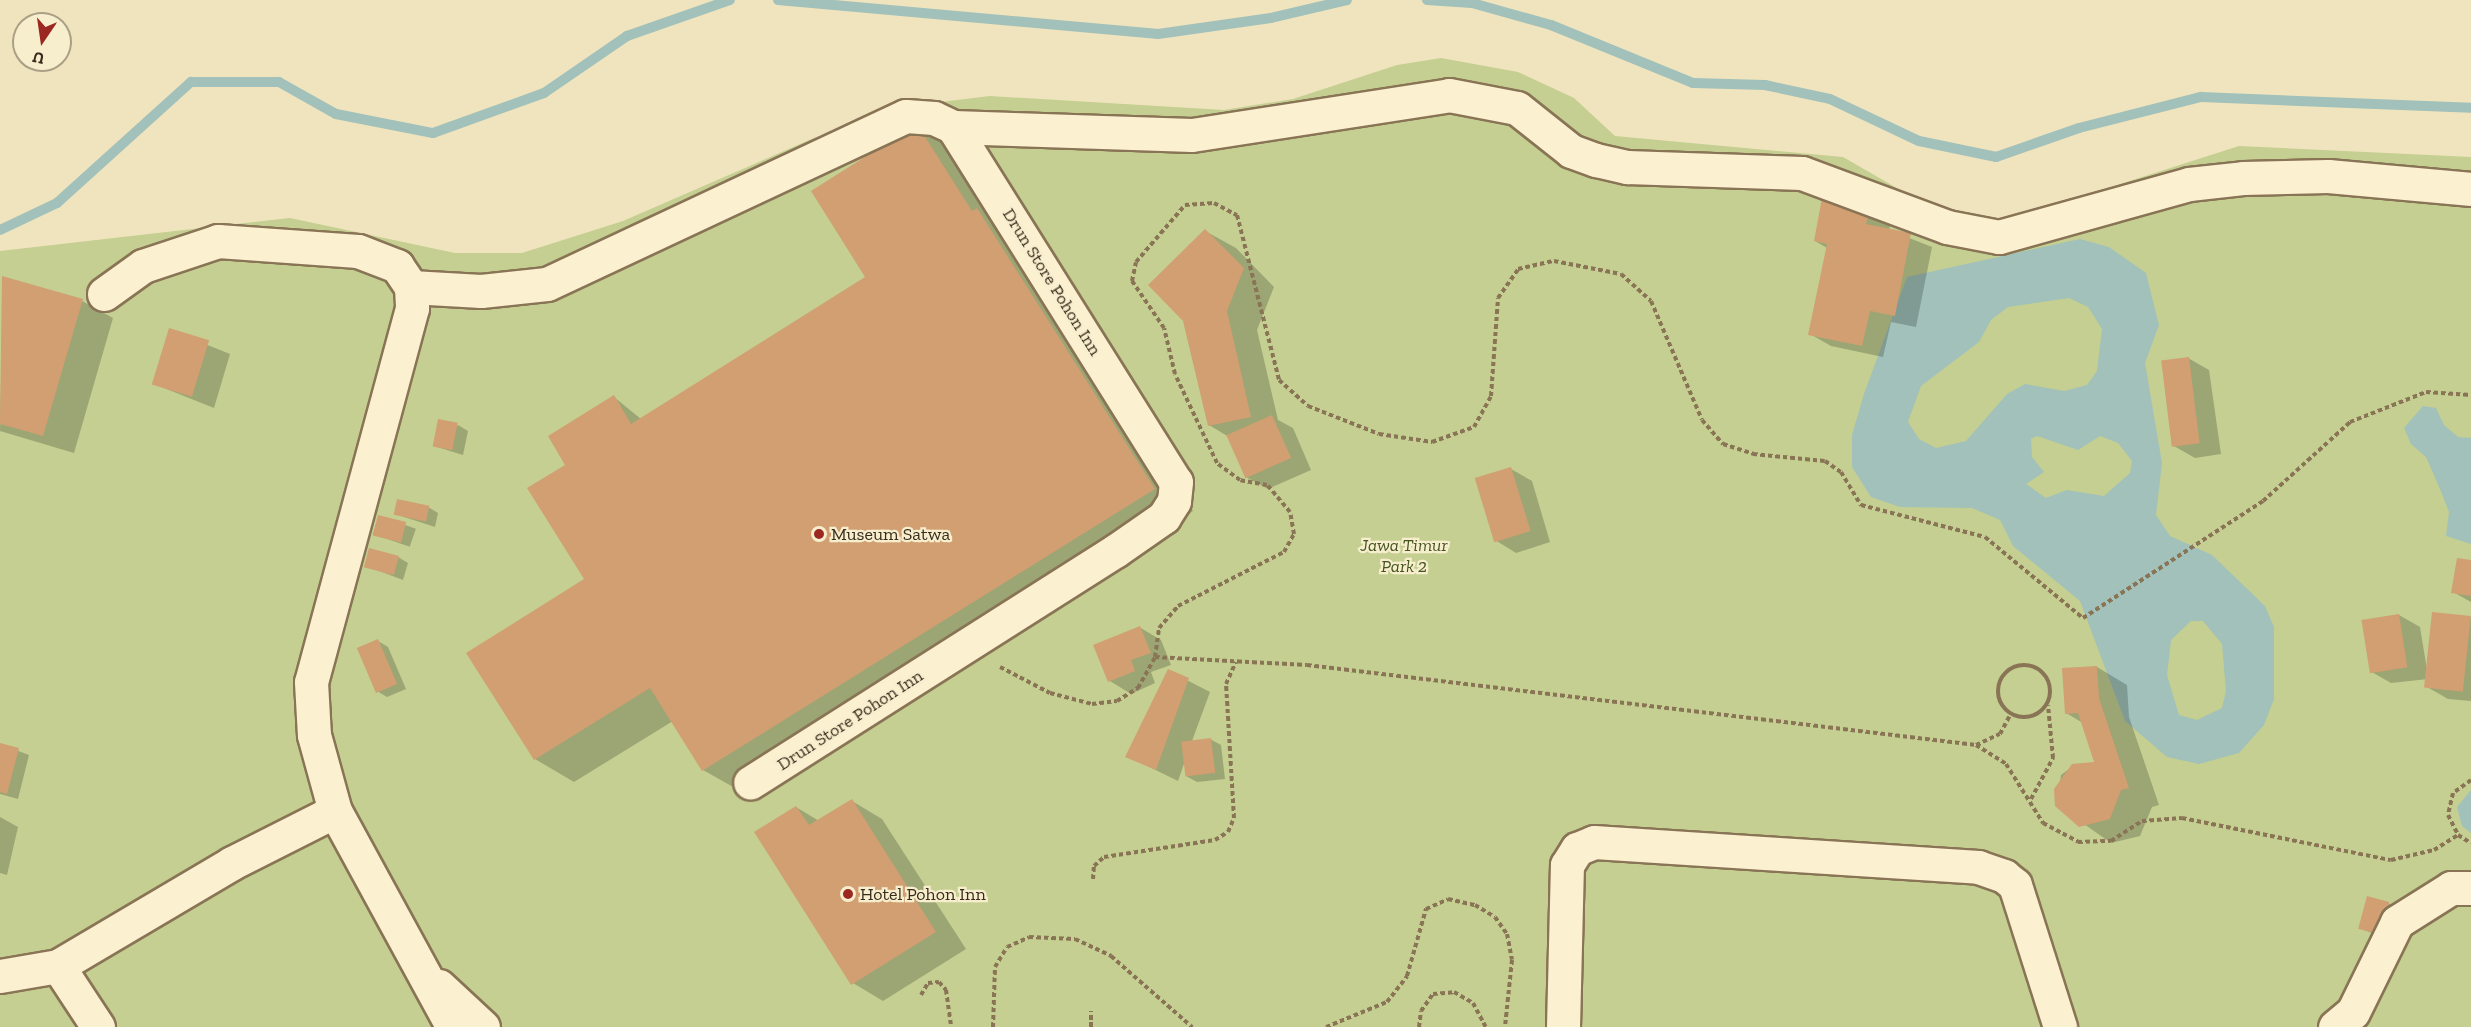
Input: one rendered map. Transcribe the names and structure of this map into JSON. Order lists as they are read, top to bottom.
{
  "streets": {
    "lane": ["Drun Store Pohon Inn"]
  },
  "parks": ["Jawa Timur Park 2"],
  "places": ["Museum Satwa", "Hotel Pohon Inn"],
  "north": "bottom"
}
